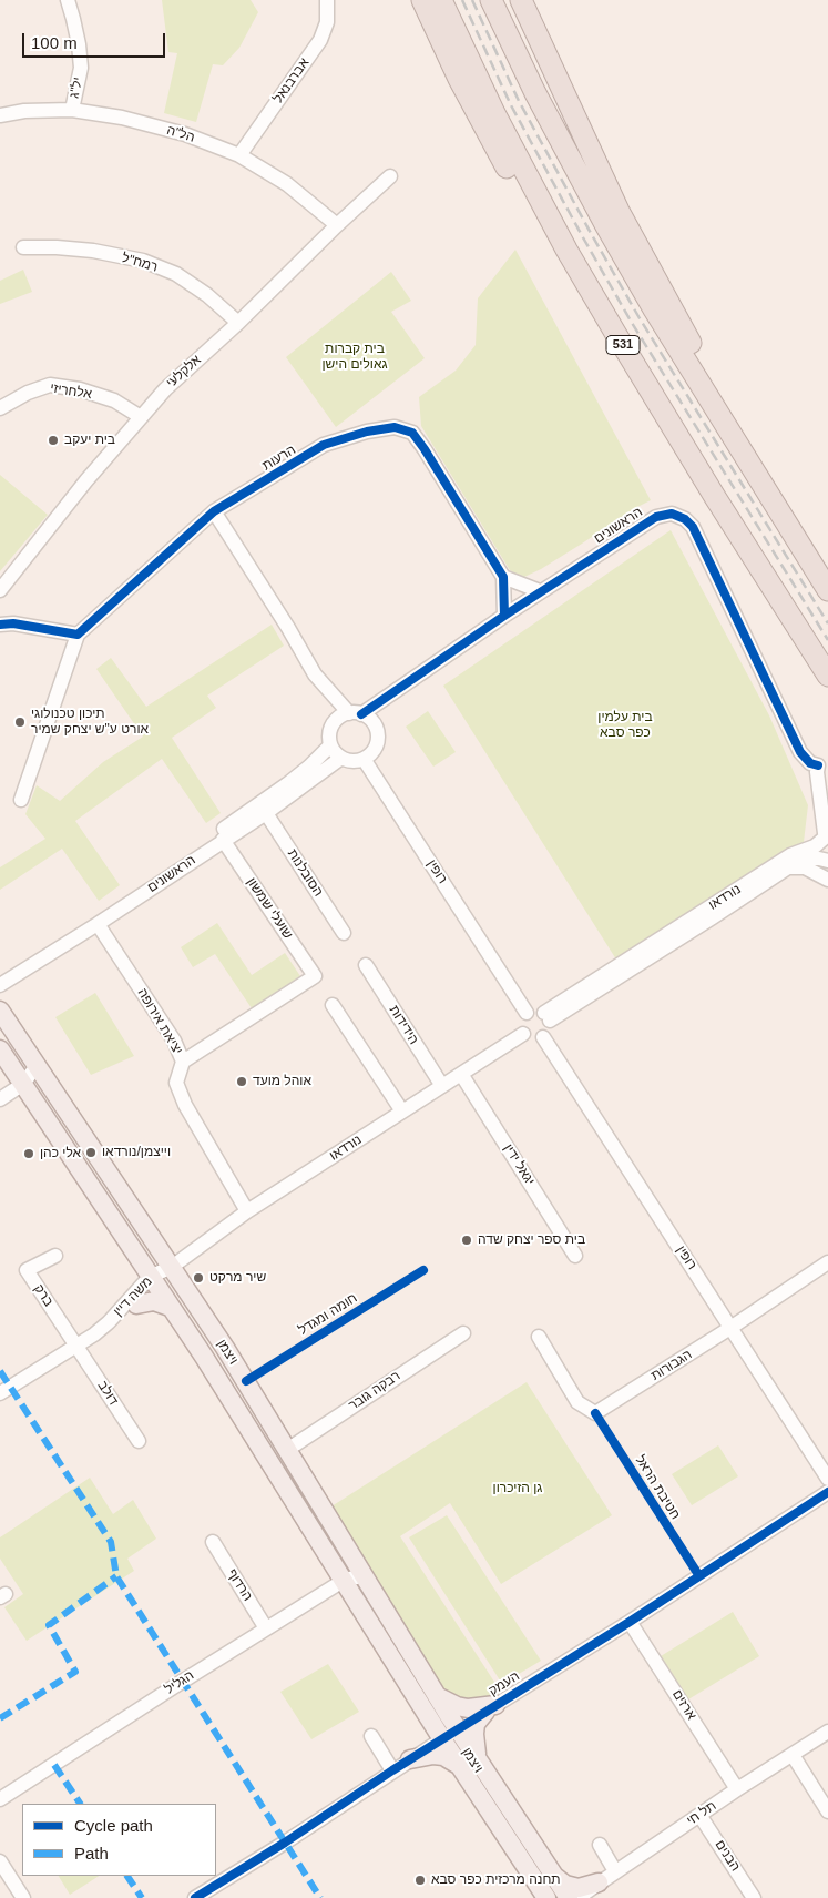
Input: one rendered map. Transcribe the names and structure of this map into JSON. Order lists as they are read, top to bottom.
{
  "streets": {
    "highway": ["531"],
    "main road": ["ויצמן"],
    "street": [
      "אברבנאל",
      "יל\"ג",
      "הל\"ה",
      "רמח\"ל",
      "אלקלעי",
      "אלחריזי",
      "הרעות",
      "הראשונים",
      "רופין",
      "הסובלנות",
      "נורדאו",
      "שועלי שמשון",
      "יציאת אירופה",
      "הידידות",
      "יגאל ידין",
      "ברק",
      "משה דיין",
      "הגבורות",
      "רבקה גובר",
      "דולב",
      "הרדוף",
      "הגליל",
      "העמק",
      "ארזים",
      "תל חי",
      "הבנים"
    ],
    "cycle path": ["חומה ומגדל", "חטיבת הראל"]
  },
  "crossings": [
    ["אברבנאל", "הל\"ה"],
    ["יל\"ג", "הל\"ה"],
    ["הל\"ה", "אלקלעי"],
    ["רמח\"ל", "אלקלעי"],
    ["אלקלעי", "אלחריזי"],
    ["הראשונים", "רופין"],
    ["הראשונים", "הסובלנות"],
    ["הראשונים", "שועלי שמשון"],
    ["הראשונים", "יציאת אירופה"],
    ["רופין", "נורדאו"],
    ["רופין", "הגבורות"],
    ["נורדאו", "יציאת אירופה"],
    ["נורדאו", "הידידות"],
    ["נורדאו", "יגאל ידין"],
    ["נורדאו", "משה דיין"],
    ["נורדאו", "ויצמן"],
    ["שועלי שמשון", "יציאת אירופה"],
    ["ברק", "משה דיין"],
    ["ברק", "דולב"],
    ["משה דיין", "ויצמן"],
    ["משה דיין", "דולב"],
    ["ויצמן", "רבקה גובר"],
    ["ויצמן", "הגליל"],
    ["ויצמן", "העמק"],
    ["הרדוף", "הגליל"],
    ["העמק", "ארזים"],
    ["ארזים", "תל חי"],
    ["תל חי", "הבנים"]
  ],
  "parks": ["בית קברות גאולים הישן", "בית עלמין כפר סבא", "גן הזיכרון"],
  "places": [
    "בית יעקב",
    "תיכון טכנולוגי אורט ע\"ש יצחק שמיר",
    "אוהל מועד",
    "וייצמן/נורדאו",
    "אלי כהן",
    "בית ספר יצחק שדה",
    "שיר מרקט",
    "תחנה מרכזית כפר סבא"
  ],
  "legend": ["Cycle path", "Path"],
  "scale_bar": "100 m"
}
